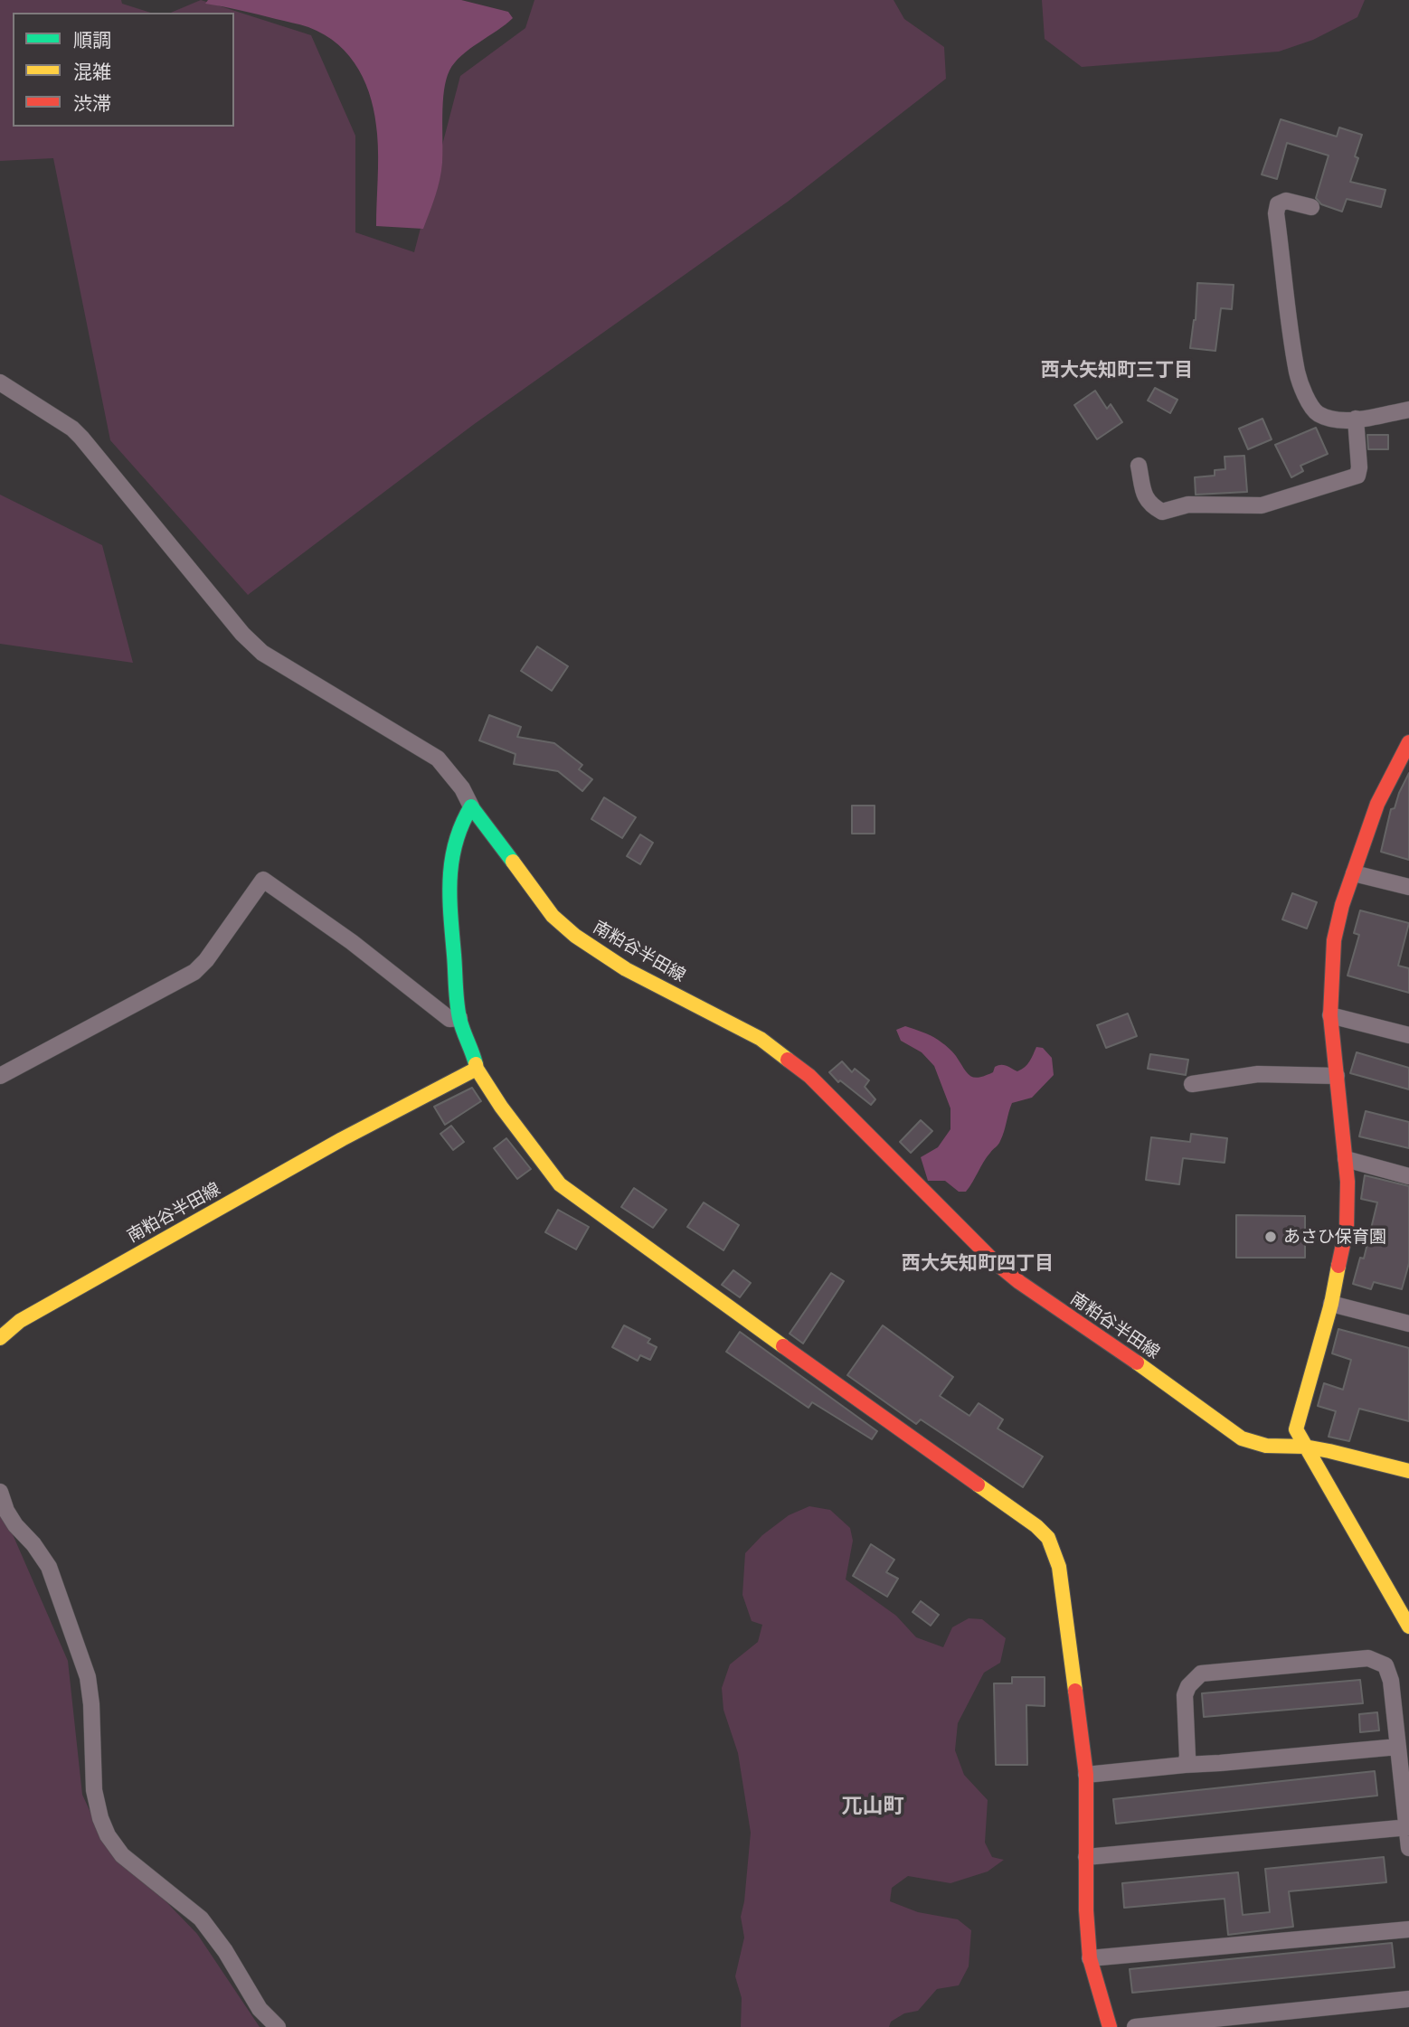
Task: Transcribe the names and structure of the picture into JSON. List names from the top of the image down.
{
  "streets": {
    "main road": ["南粕谷半田線"]
  },
  "districts": ["西大矢知町三丁目", "西大矢知町四丁目", "兀山町"],
  "places": ["あさひ保育園"],
  "legend": ["順調", "混雑", "渋滞"]
}
